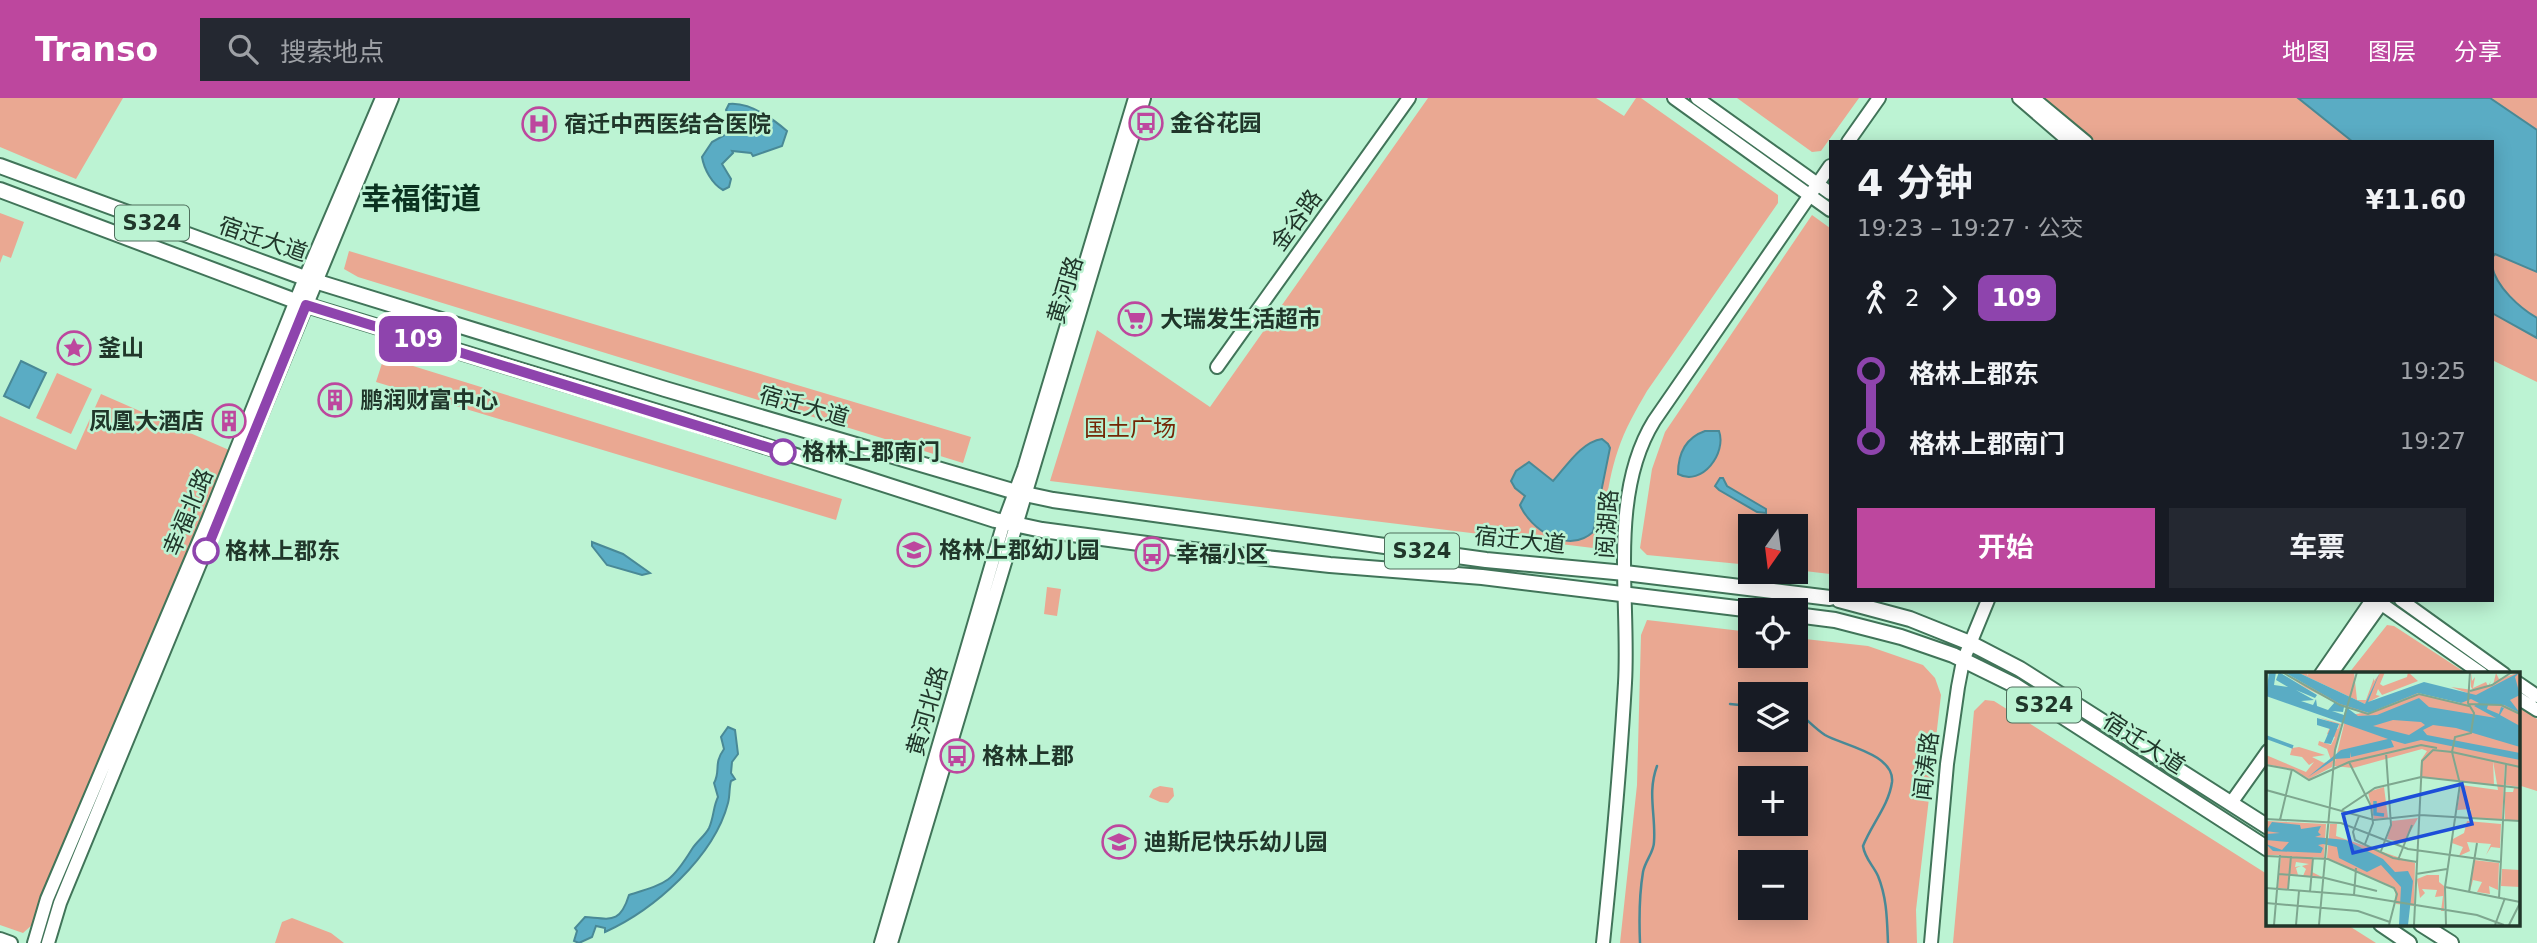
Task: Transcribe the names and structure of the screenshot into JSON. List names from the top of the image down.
{
  "streets": {
    "main road": [
      "金谷路",
      "S324",
      "宿迁大道",
      "黄河路",
      "幸福北路",
      "阅湖路",
      "黄河北路",
      "闻涛路"
    ]
  },
  "crossings": [
    ["宿迁大道", "黄河路"],
    ["宿迁大道", "幸福北路"],
    ["宿迁大道", "阅湖路"],
    ["宿迁大道", "黄河北路"],
    ["宿迁大道", "闻涛路"],
    ["黄河路", "黄河北路"]
  ],
  "districts": ["幸福街道"],
  "parks": ["国土广场"],
  "places": {
    "bus stop": ["金谷花园", "幸福小区", "格林上郡"],
    "hospital": ["宿迁中西医结合医院"],
    "supermarket": ["大瑞发生活超市"],
    "place": ["釜山"],
    "building": ["鹏润财富中心", "凤凰大酒店"],
    "other": ["格林上郡南门", "格林上郡东"],
    "school or university": ["格林上郡幼儿园", "迪斯尼快乐幼儿园"]
  },
  "lines": ["bus line 109"],
  "north": "bottom",
  "page": {
    "header": "Transo",
    "search": "搜索地点",
    "nav": ["地图", "图层", "分享"],
    "on_map": "109",
    "heading": ["4 分钟", "19:23 – 19:27 · 公交", "¥11.60"],
    "legs": ["2", "109"],
    "list": [
      {
        "name": "格林上郡东",
        "value": "19:25"
      },
      {
        "name": "格林上郡南门",
        "value": "19:27"
      }
    ],
    "buttons": ["开始", "车票"],
    "map_buttons": ["+", "−"]
  }
}
